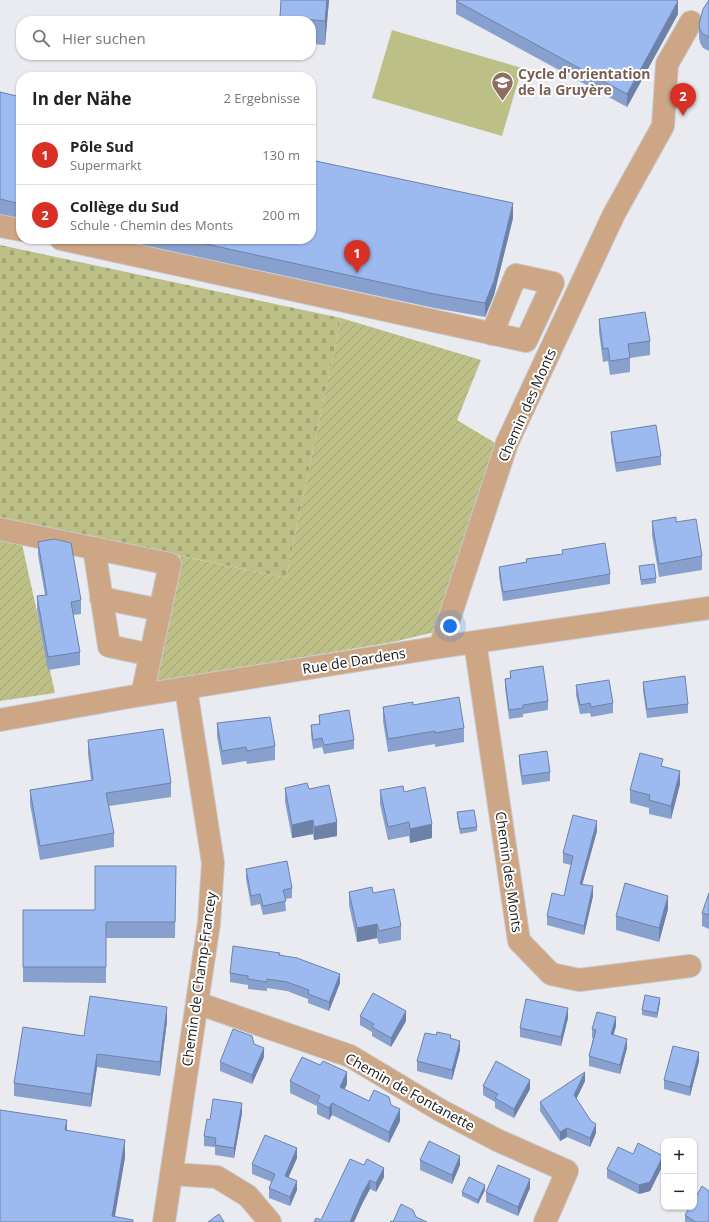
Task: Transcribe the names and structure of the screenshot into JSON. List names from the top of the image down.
{
  "streets": {
    "street": [
      "Chemin des Monts",
      "Rue de Dardens",
      "Chemin de Champ-Francey",
      "Chemin de Fontanette"
    ]
  },
  "crossings": [
    ["Chemin des Monts", "Rue de Dardens"],
    ["Rue de Dardens", "Chemin de Champ-Francey"],
    ["Chemin de Champ-Francey", "Chemin de Fontanette"]
  ],
  "places": {
    "school or university": ["Cycle d'orientation de la Gruyère"]
  },
  "page": {
    "search": "Hier suchen",
    "heading": ["In der Nähe", "2 Ergebnisse"],
    "pins": ["2", "1"],
    "list": [
      {
        "mark": "1",
        "name": "Pôle Sud",
        "note": "Supermarkt",
        "value": "130 m"
      },
      {
        "mark": "2",
        "name": "Collège du Sud",
        "note": "Schule · Chemin des Monts",
        "value": "200 m"
      }
    ],
    "map_buttons": ["+", "−"]
  }
}
